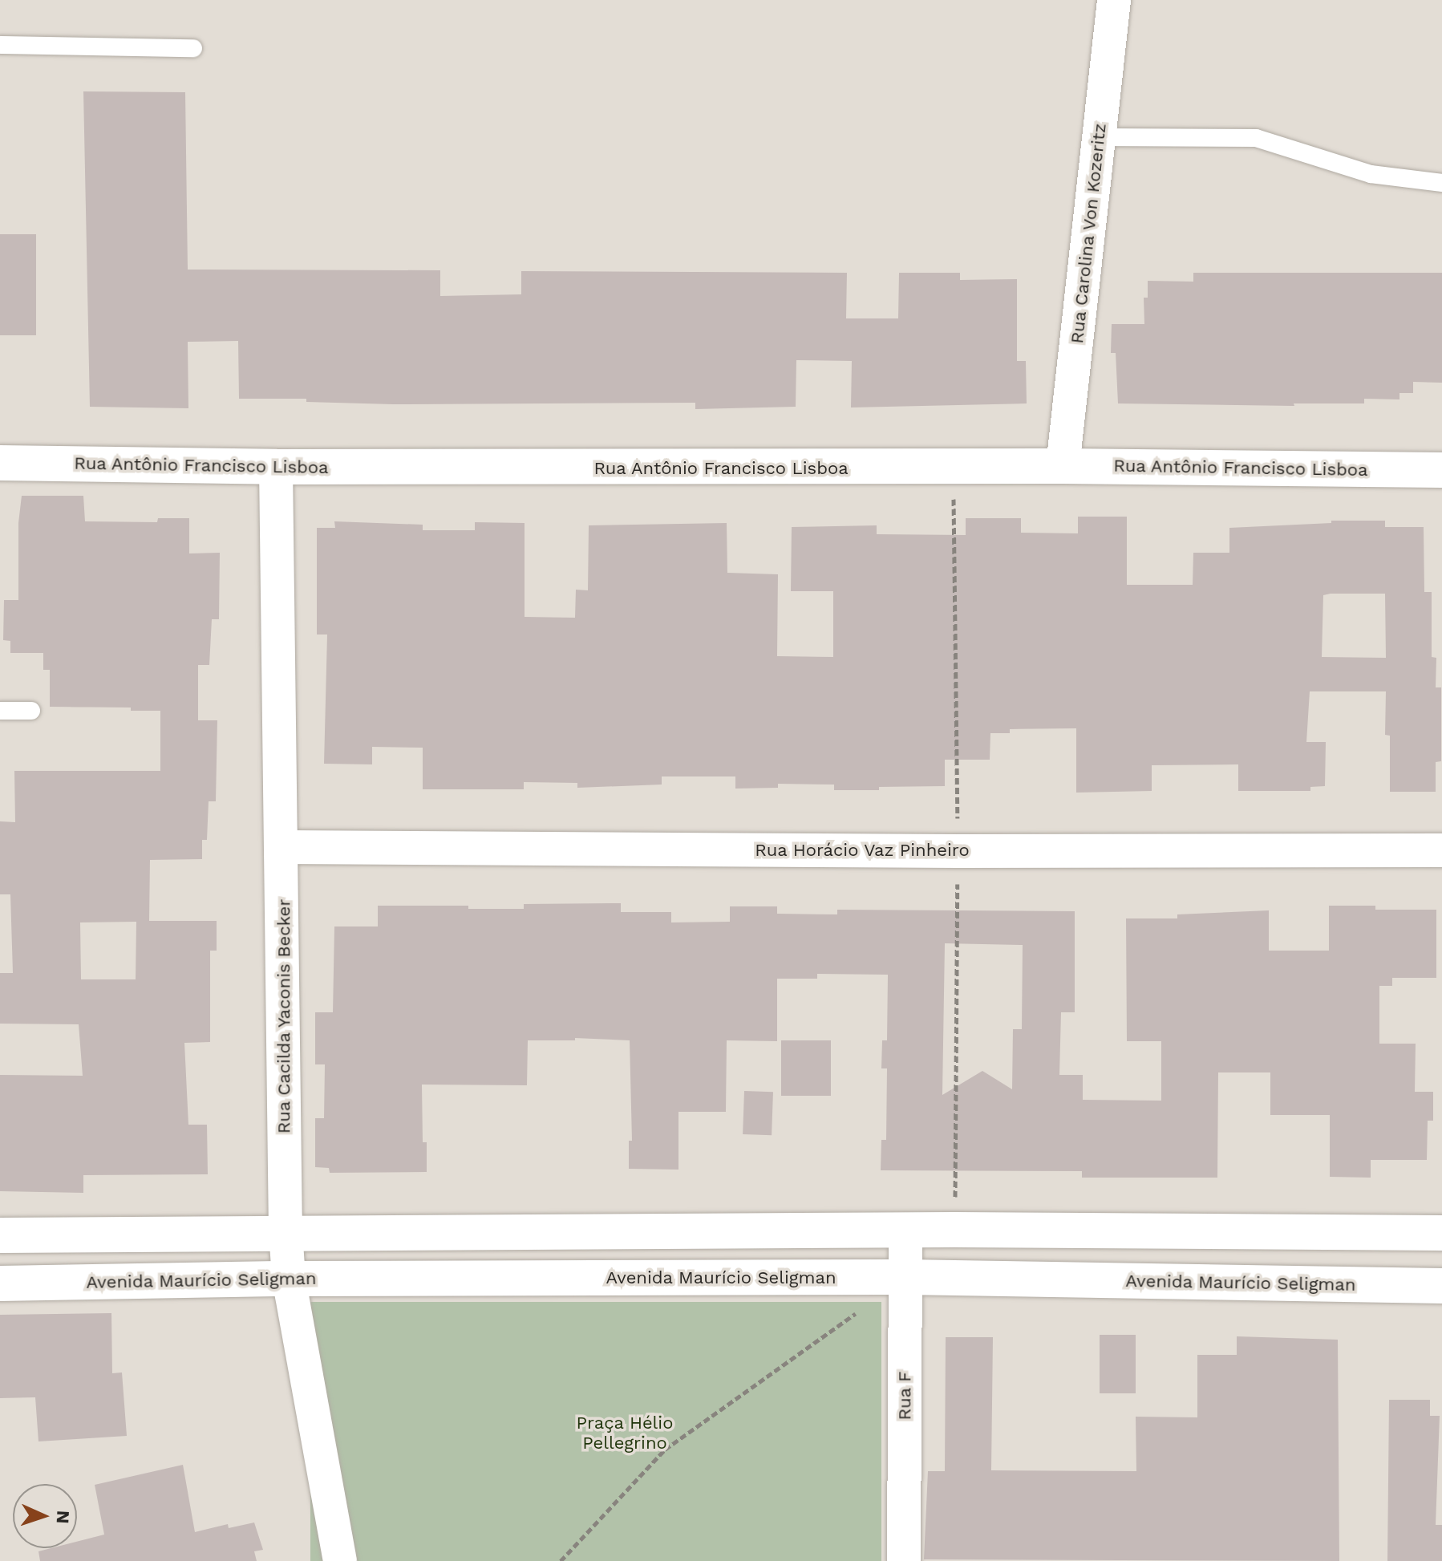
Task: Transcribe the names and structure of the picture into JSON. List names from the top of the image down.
{
  "streets": {
    "main road": ["Rua Antônio Francisco Lisboa", "Avenida Maurício Seligman"],
    "street": [
      "Rua Carolina Von Kozeritz",
      "Rua Horácio Vaz Pinheiro",
      "Rua Cacilda Yaconis Becker",
      "Rua F"
    ]
  },
  "crossings": [
    ["Rua Carolina Von Kozeritz", "Rua Antônio Francisco Lisboa"],
    ["Rua Antônio Francisco Lisboa", "Rua Cacilda Yaconis Becker"],
    ["Rua Horácio Vaz Pinheiro", "Rua Cacilda Yaconis Becker"],
    ["Rua Cacilda Yaconis Becker", "Avenida Maurício Seligman"],
    ["Avenida Maurício Seligman", "Rua F"]
  ],
  "parks": ["Praça Hélio Pellegrino"],
  "north": "right"
}
